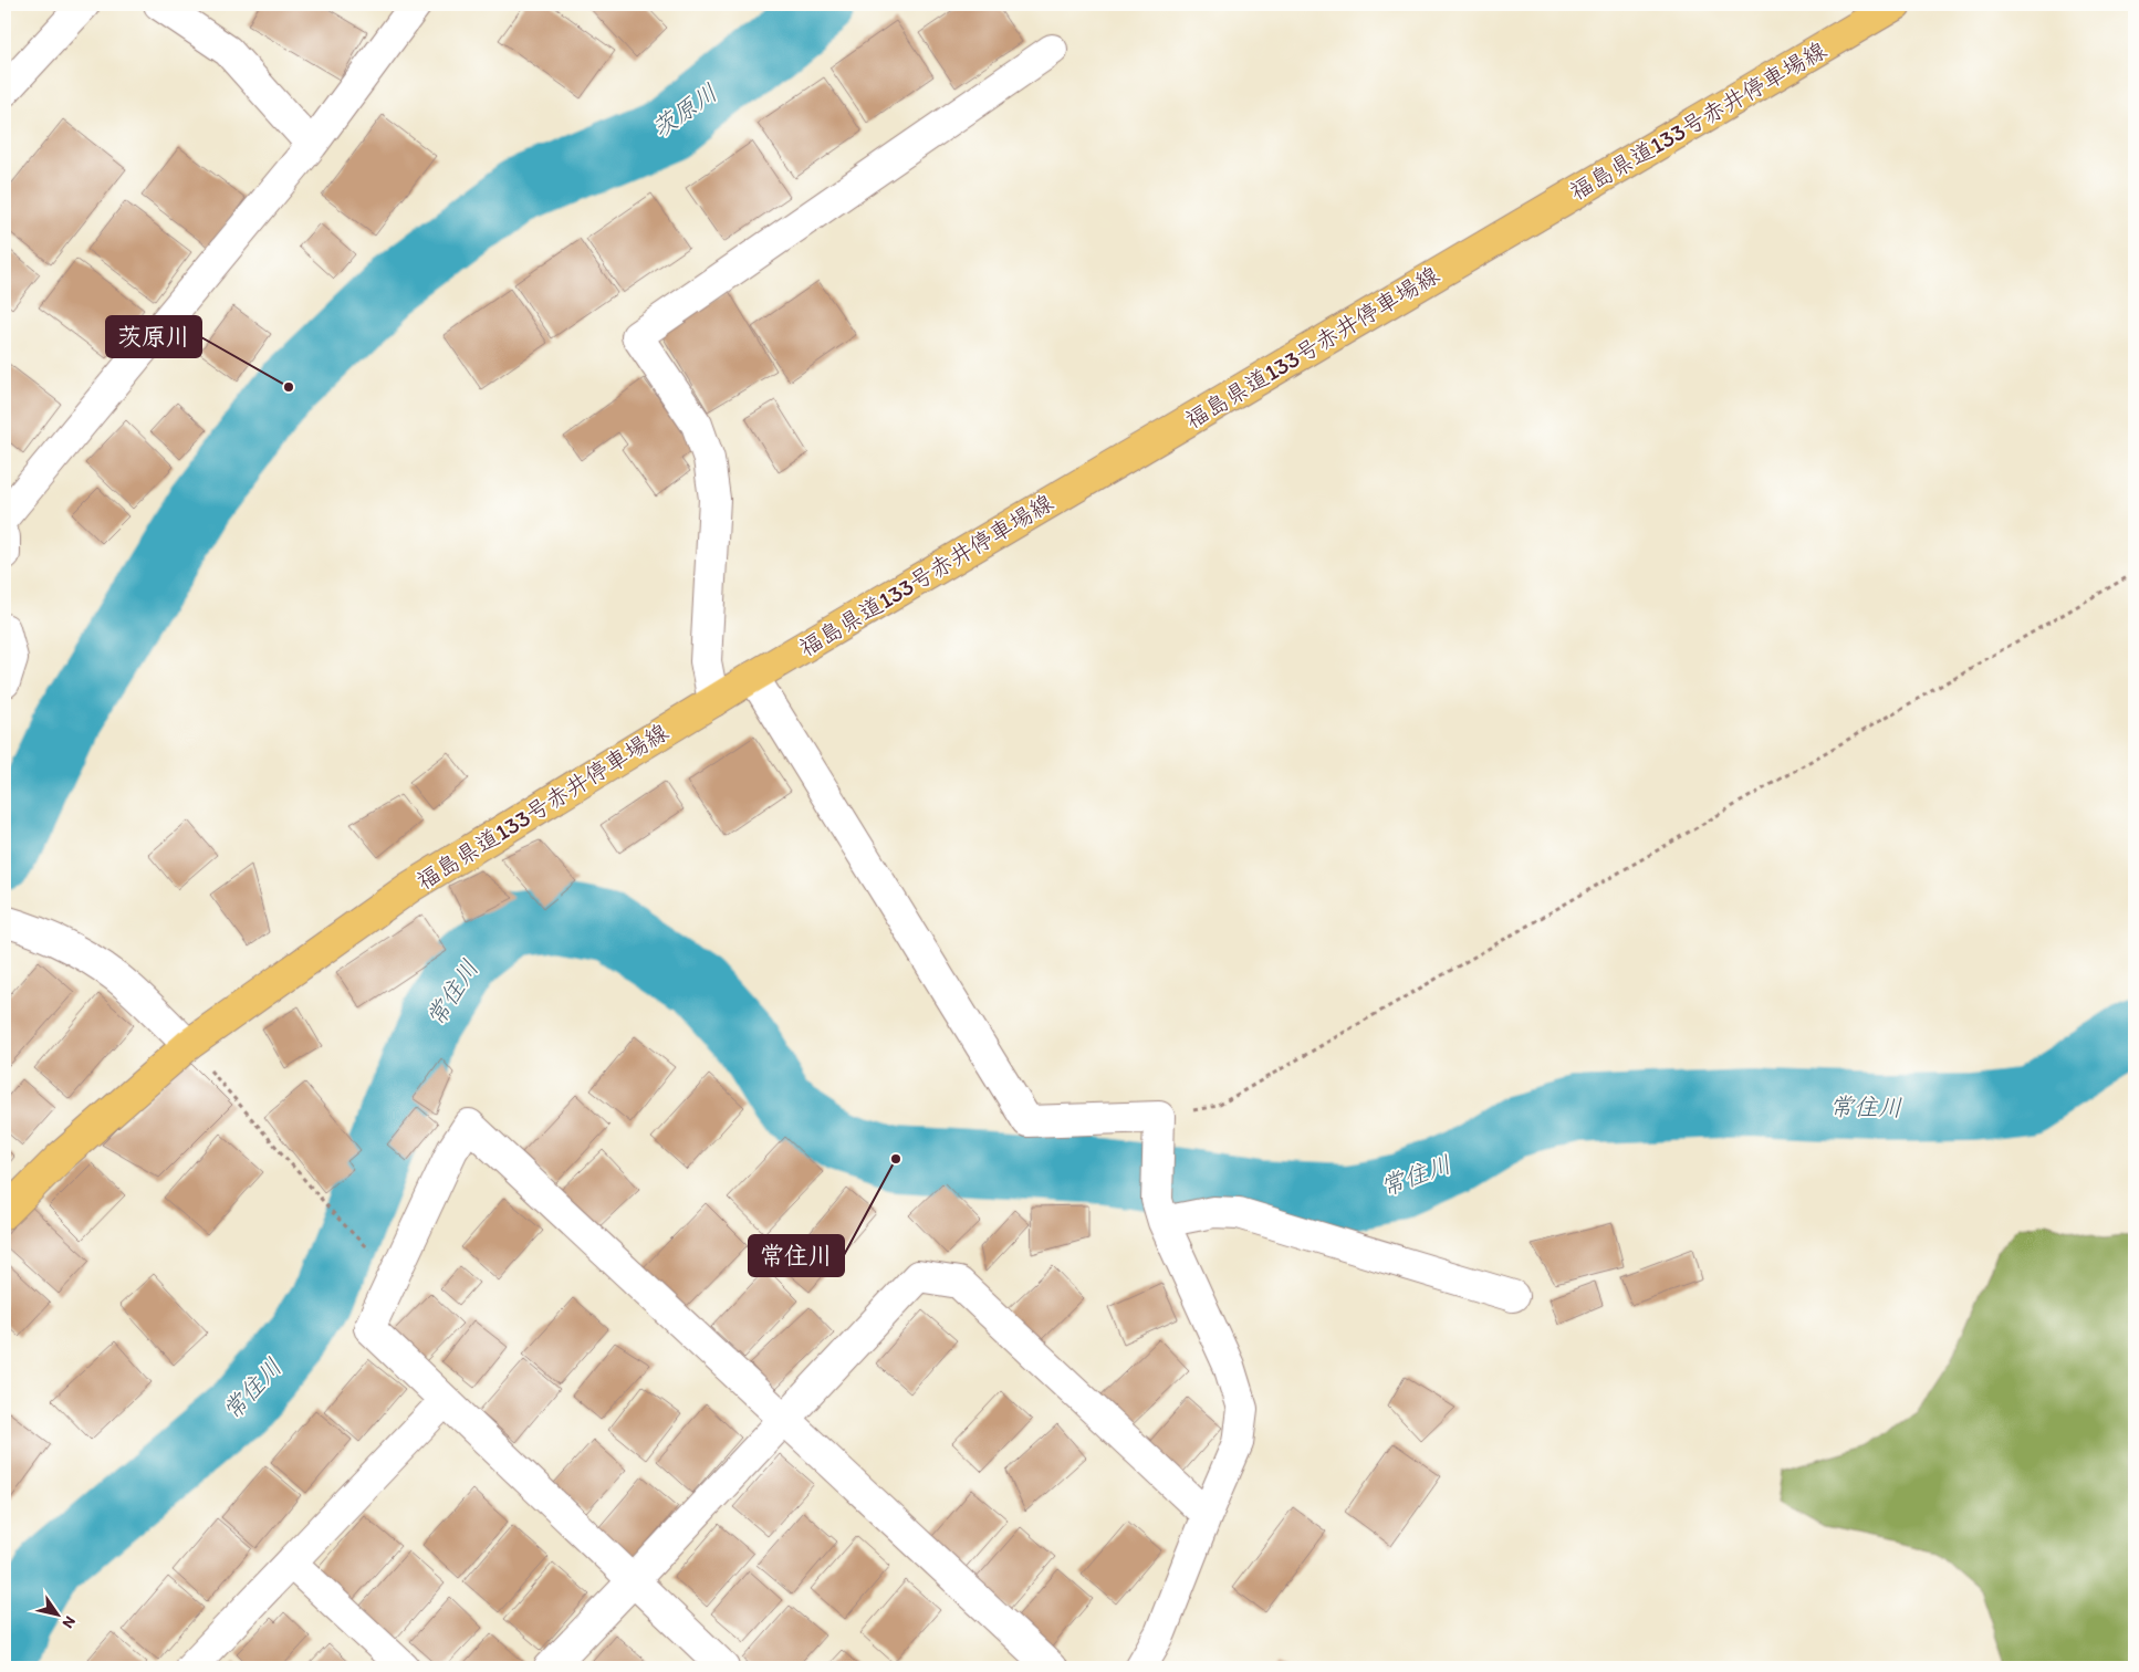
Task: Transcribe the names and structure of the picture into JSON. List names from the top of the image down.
{
  "streets": {
    "main road": ["福島県道133号赤井停車場線"]
  },
  "water": ["茨原川", "常住川"],
  "places": ["茨原川", "常住川"],
  "north": "bottom right"
}
